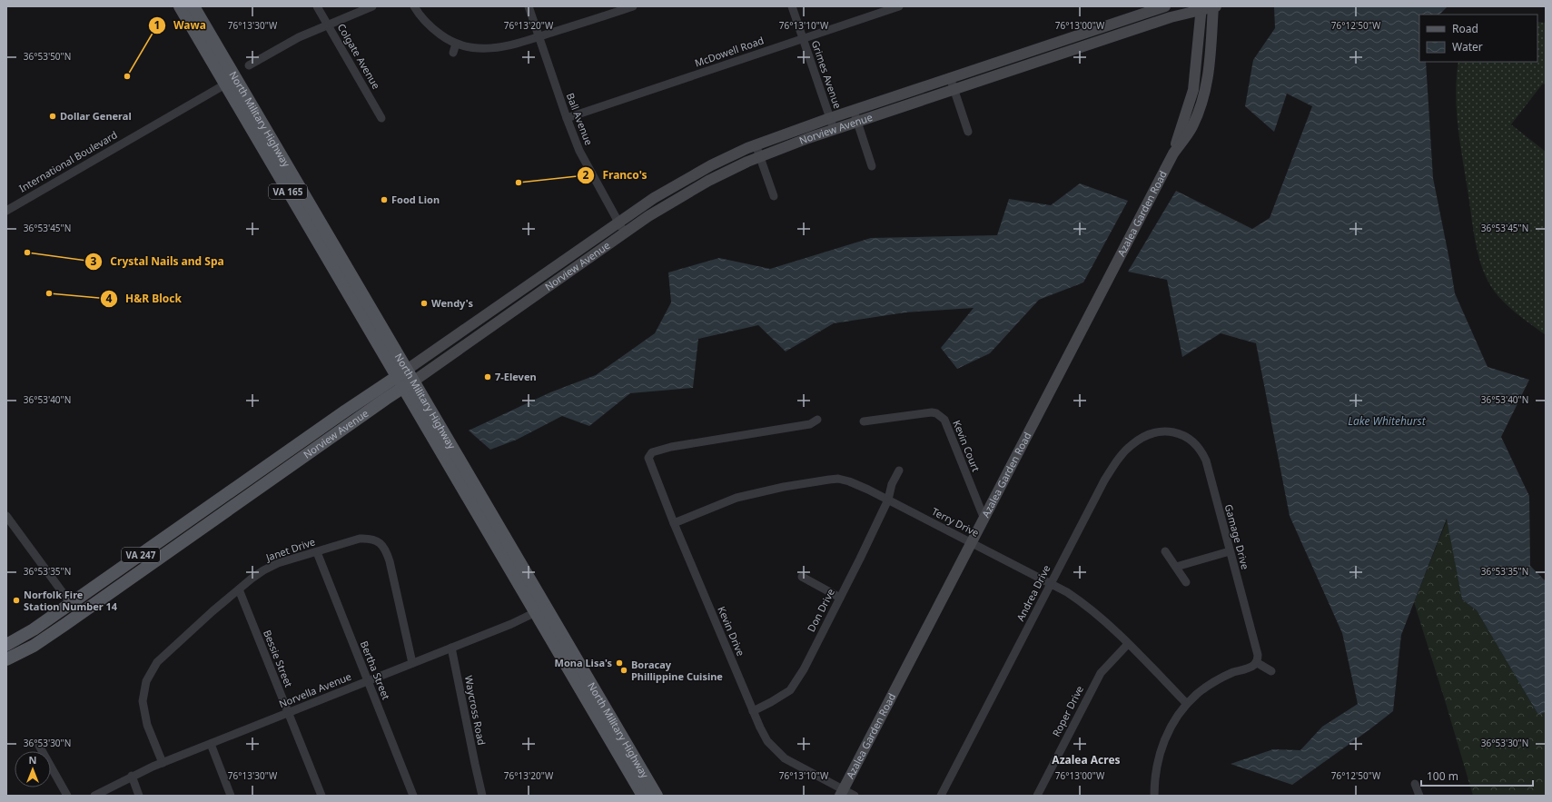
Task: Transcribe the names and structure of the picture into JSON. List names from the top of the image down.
{
  "streets": {
    "main road": [
      "North Military Highway",
      "Norview Avenue",
      "VA 165",
      "Azalea Garden Road",
      "VA 247"
    ],
    "street": [
      "McDowell Road",
      "Colgate Avenue",
      "Grimes Avenue",
      "Ball Avenue",
      "International Boulevard",
      "Kevin Court",
      "Terry Drive",
      "Gamage Drive",
      "Janet Drive",
      "Andrea Drive",
      "Don Drive",
      "Kevin Drive",
      "Bessie Street",
      "Bertha Street",
      "Norvella Avenue",
      "Waycross Road",
      "Roper Drive"
    ]
  },
  "crossings": [
    ["McDowell Road", "Grimes Avenue"],
    ["McDowell Road", "Ball Avenue"],
    ["Grimes Avenue", "Norview Avenue"],
    ["North Military Highway", "Norview Avenue"],
    ["North Military Highway", "International Boulevard"],
    ["North Military Highway", "Norvella Avenue"],
    ["Ball Avenue", "Norview Avenue"],
    ["Norview Avenue", "Azalea Garden Road"],
    ["Azalea Garden Road", "Kevin Court"],
    ["Azalea Garden Road", "Terry Drive"],
    ["Azalea Garden Road", "Kevin Drive"],
    ["Terry Drive", "Andrea Drive"],
    ["Terry Drive", "Don Drive"],
    ["Terry Drive", "Kevin Drive"],
    ["Terry Drive", "Roper Drive"],
    ["Gamage Drive", "Andrea Drive"],
    ["Janet Drive", "Bessie Street"],
    ["Janet Drive", "Bertha Street"],
    ["Janet Drive", "Norvella Avenue"],
    ["Don Drive", "Kevin Drive"],
    ["Bessie Street", "Norvella Avenue"],
    ["Bertha Street", "Norvella Avenue"],
    ["Norvella Avenue", "Waycross Road"]
  ],
  "districts": ["Azalea Acres"],
  "water": ["Lake Whitehurst"],
  "places": [
    "Wawa",
    "Dollar General",
    "Franco's",
    "Food Lion",
    "Crystal Nails and Spa",
    "H&R Block",
    "Wendy's",
    "7-Eleven",
    "Norfolk Fire Station Number 14",
    "Mona Lisa's",
    "Boracay Phillippine Cuisine"
  ],
  "legend": ["Road", "Water"],
  "scale_bar": "100 m",
  "north": "top",
  "coordinates": [
    "76°13'30\"W",
    "76°13'20\"W",
    "76°13'10\"W",
    "76°13'00\"W",
    "76°12'50\"W",
    "36°53'50\"N",
    "36°53'45\"N",
    "36°53'40\"N",
    "36°53'35\"N",
    "36°53'30\"N"
  ]
}
